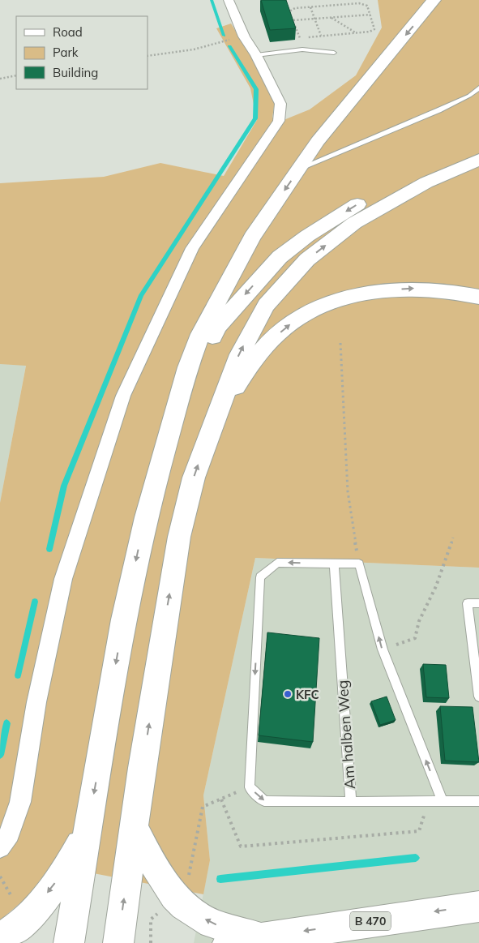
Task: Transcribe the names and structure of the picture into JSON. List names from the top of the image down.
{
  "streets": {
    "main road": ["B 470"],
    "lane": ["Am halben Weg"]
  },
  "places": ["KFC"],
  "legend": ["Road", "Park", "Building"]
}
